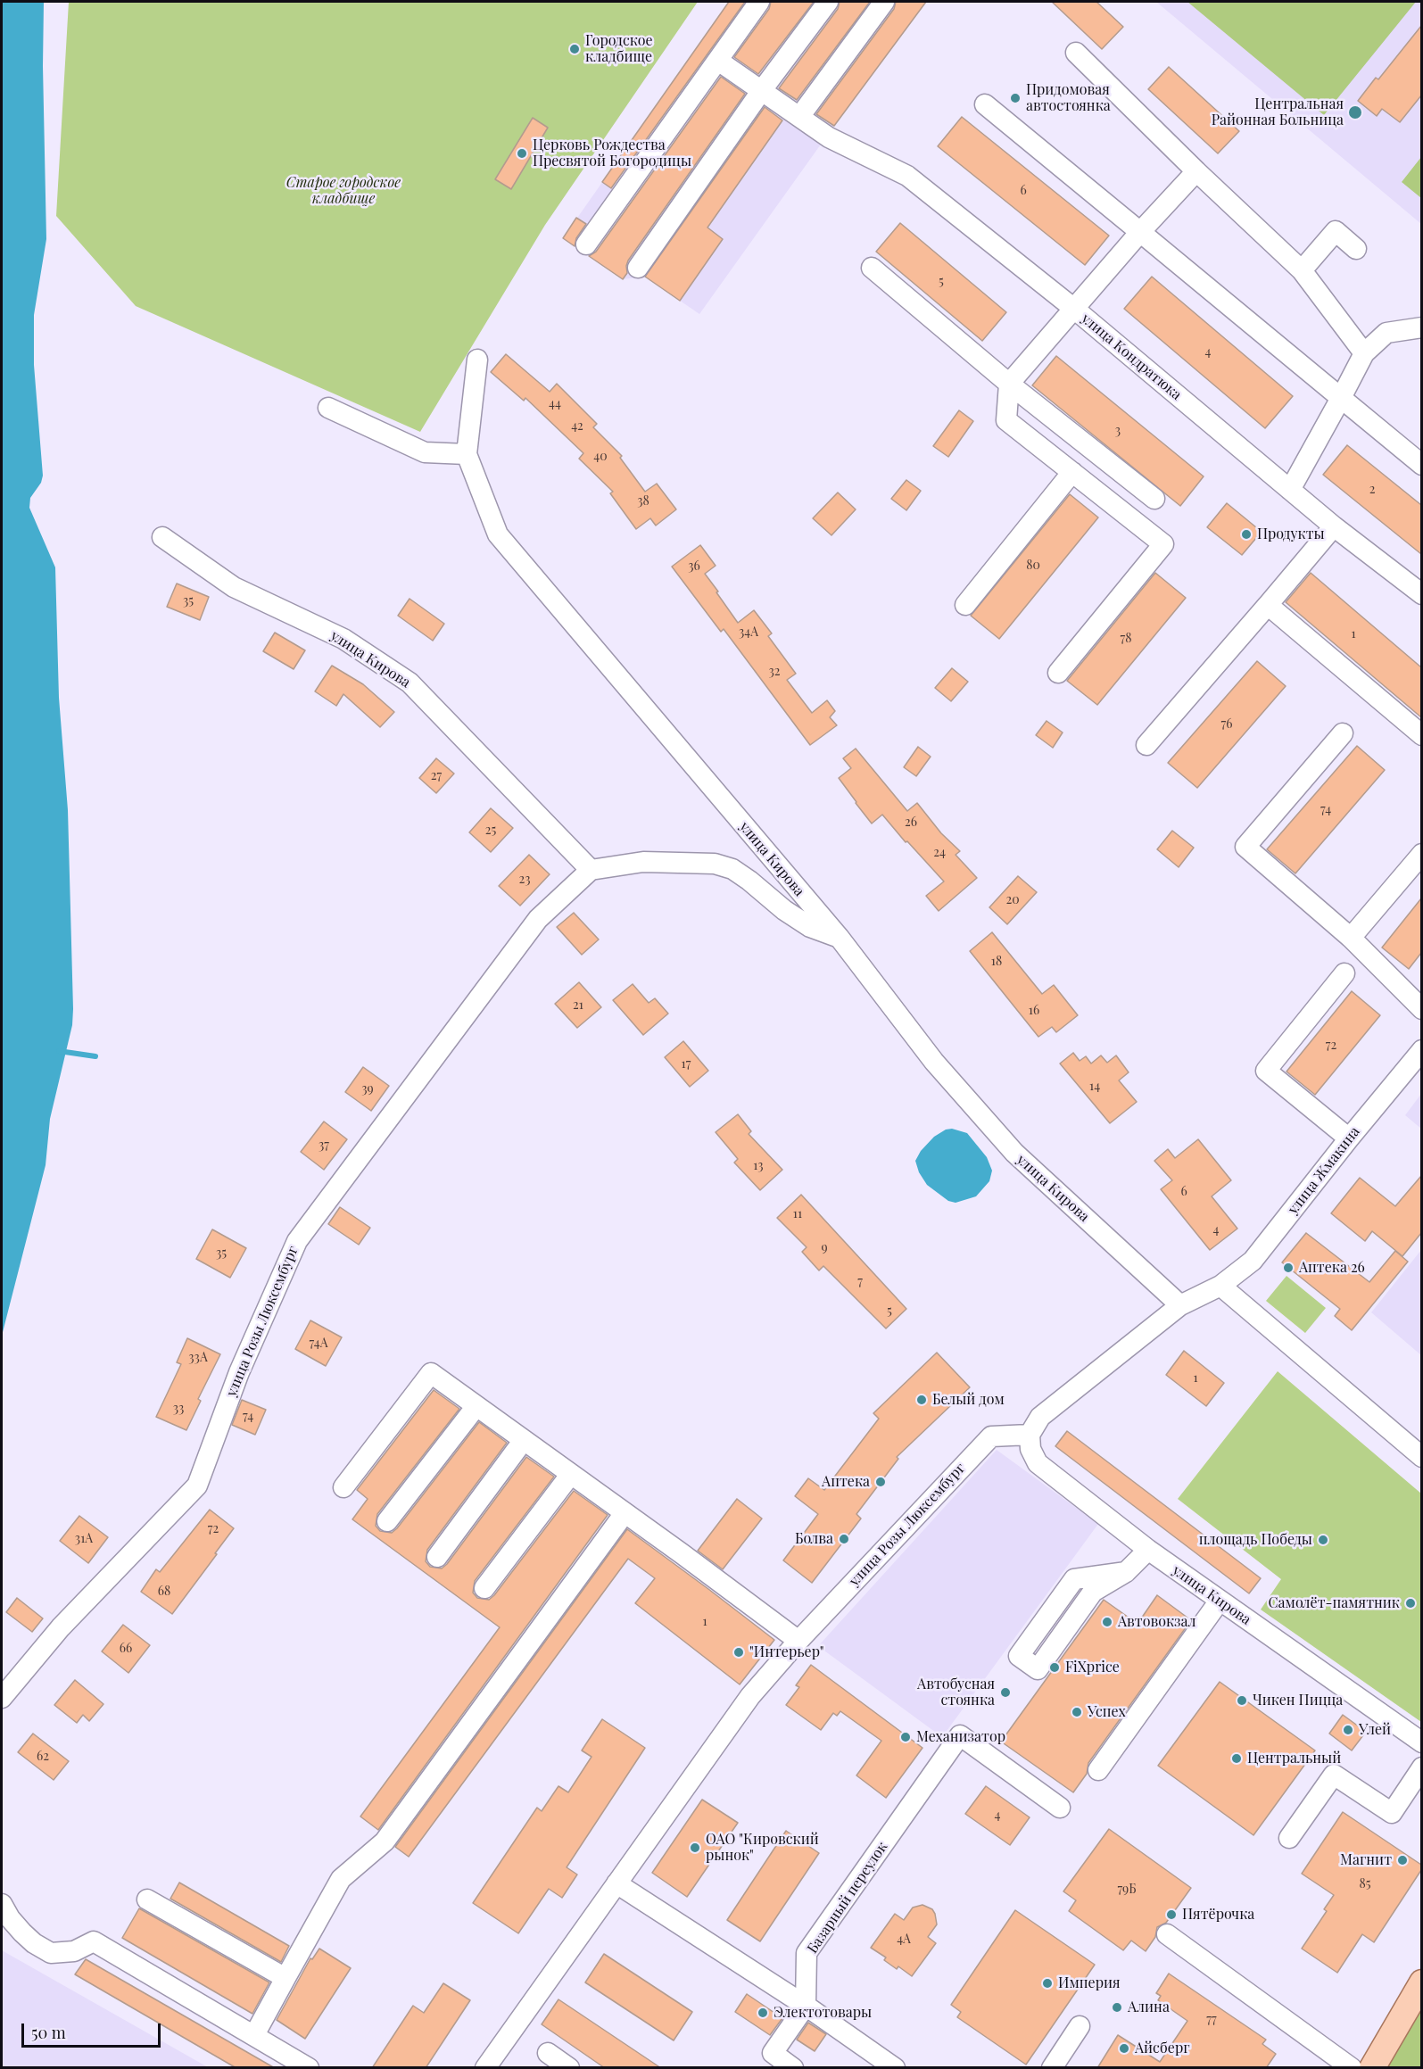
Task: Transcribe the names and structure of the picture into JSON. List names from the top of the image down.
{
  "streets": {
    "street": [
      "улица Кондратюка",
      "улица Кирова",
      "улица Жмакина",
      "улица Розы Люксембург",
      "Базарный переулок"
    ]
  },
  "crossings": [
    ["улица Кирова", "улица Розы Люксембург"]
  ],
  "parks": ["Старое городское кладбище"],
  "places": [
    "Городское кладбище",
    "Придомовая автостоянка",
    "Центральная Районная Больница",
    "Церковь Рождества Пресвятой Богородицы",
    "Продукты",
    "Аптека 26",
    "Белый дом",
    "Аптека",
    "Болва",
    "площадь Победы",
    "Самолёт-памятник",
    "Автовокзал",
    "\"Интерьер\"",
    "FiXprice",
    "Автобусная стоянка",
    "Чикен Пицца",
    "Успех",
    "Улей",
    "Механизатор",
    "Центральный",
    "ОАО \"Кировский рынок\"",
    "Магнит",
    "Пятёрочка",
    "Империя",
    "Алина",
    "Электотовары",
    "Айсберг"
  ],
  "house_numbers": [
    "6",
    "5",
    "4",
    "44",
    "42",
    "3",
    "40",
    "2",
    "38",
    "80",
    "36",
    "35",
    "34А",
    "1",
    "78",
    "32",
    "76",
    "27",
    "74",
    "26",
    "25",
    "24",
    "23",
    "20",
    "18",
    "21",
    "16",
    "72",
    "17",
    "14",
    "39",
    "37",
    "13",
    "6",
    "11",
    "4",
    "9",
    "35",
    "7",
    "5",
    "74А",
    "33А",
    "1",
    "33",
    "74",
    "72",
    "31А",
    "68",
    "1",
    "66",
    "62",
    "4",
    "85",
    "79Б",
    "4А",
    "77"
  ],
  "scale_bar": "50 m"
}
